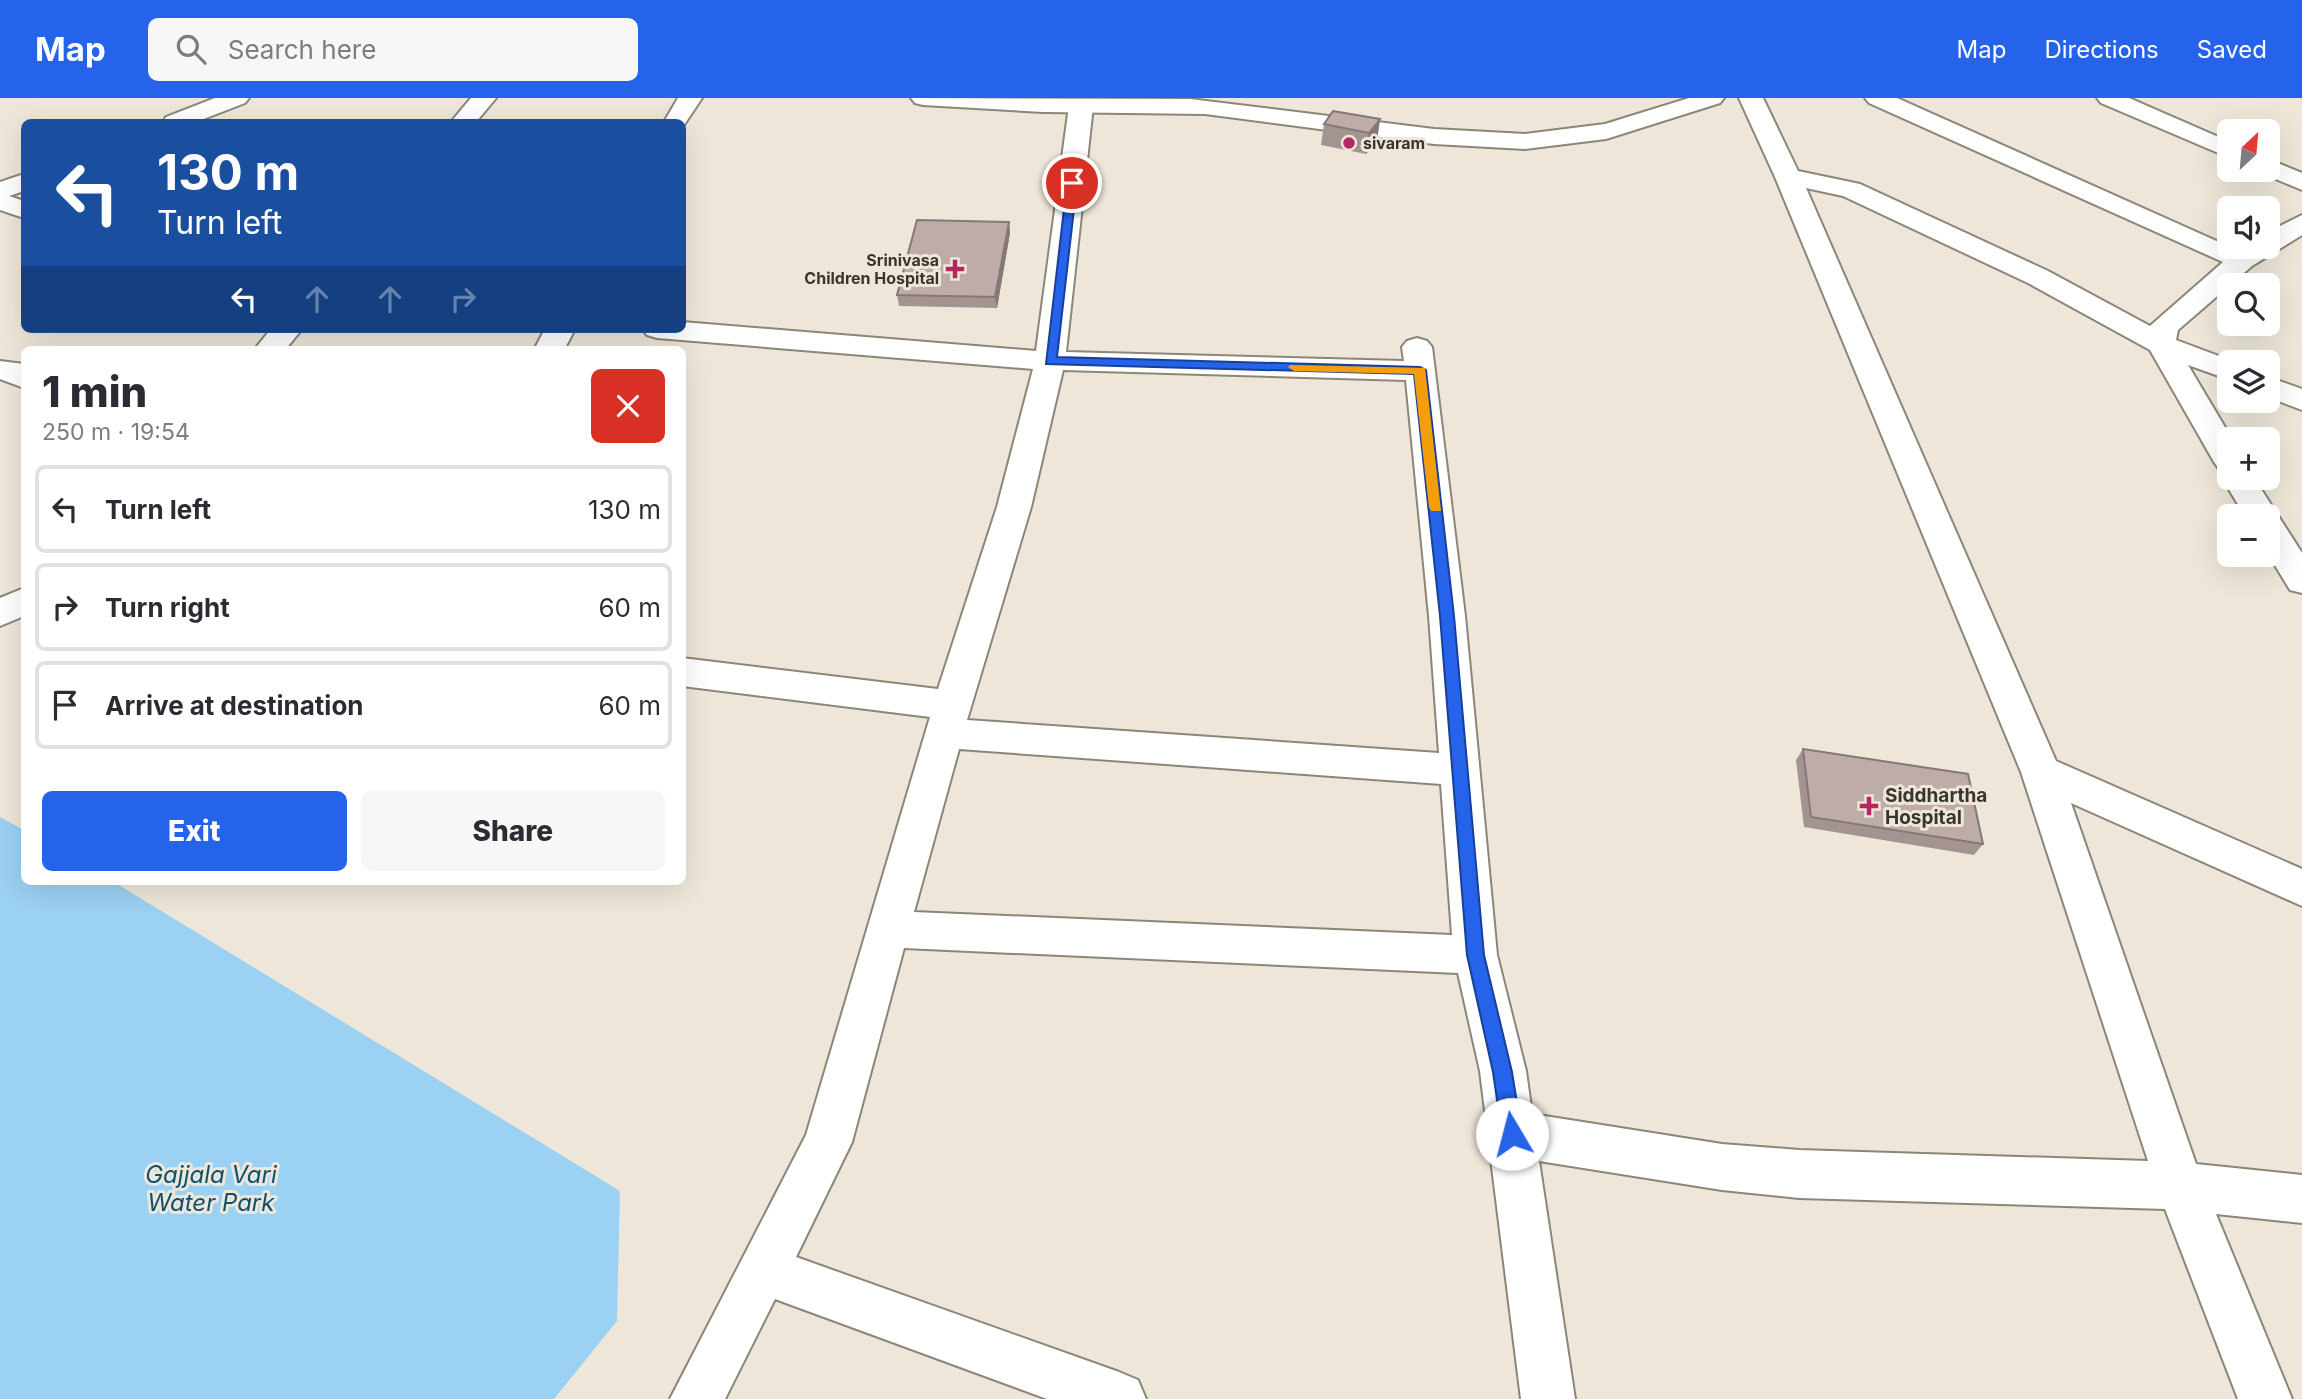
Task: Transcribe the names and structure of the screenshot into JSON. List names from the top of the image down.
{
  "water": ["Gajjala Vari Water Park"],
  "places": {
    "other": ["sivaram"],
    "health": ["Srinivasa Children Hospital", "Siddhartha Hospital"]
  },
  "north": "top right",
  "page": {
    "header": "Map",
    "search": "Search here",
    "nav": ["Map", "Directions", "Saved"],
    "map_buttons": ["+", "−"],
    "turn": ["130 m", "Turn left"],
    "heading": ["1 min", "250 m · 19:54"],
    "list": [
      {
        "name": "Turn left",
        "value": "130 m"
      },
      {
        "name": "Turn right",
        "value": "60 m"
      },
      {
        "name": "Arrive at destination",
        "value": "60 m"
      }
    ],
    "buttons": ["Exit", "Share"]
  }
}
